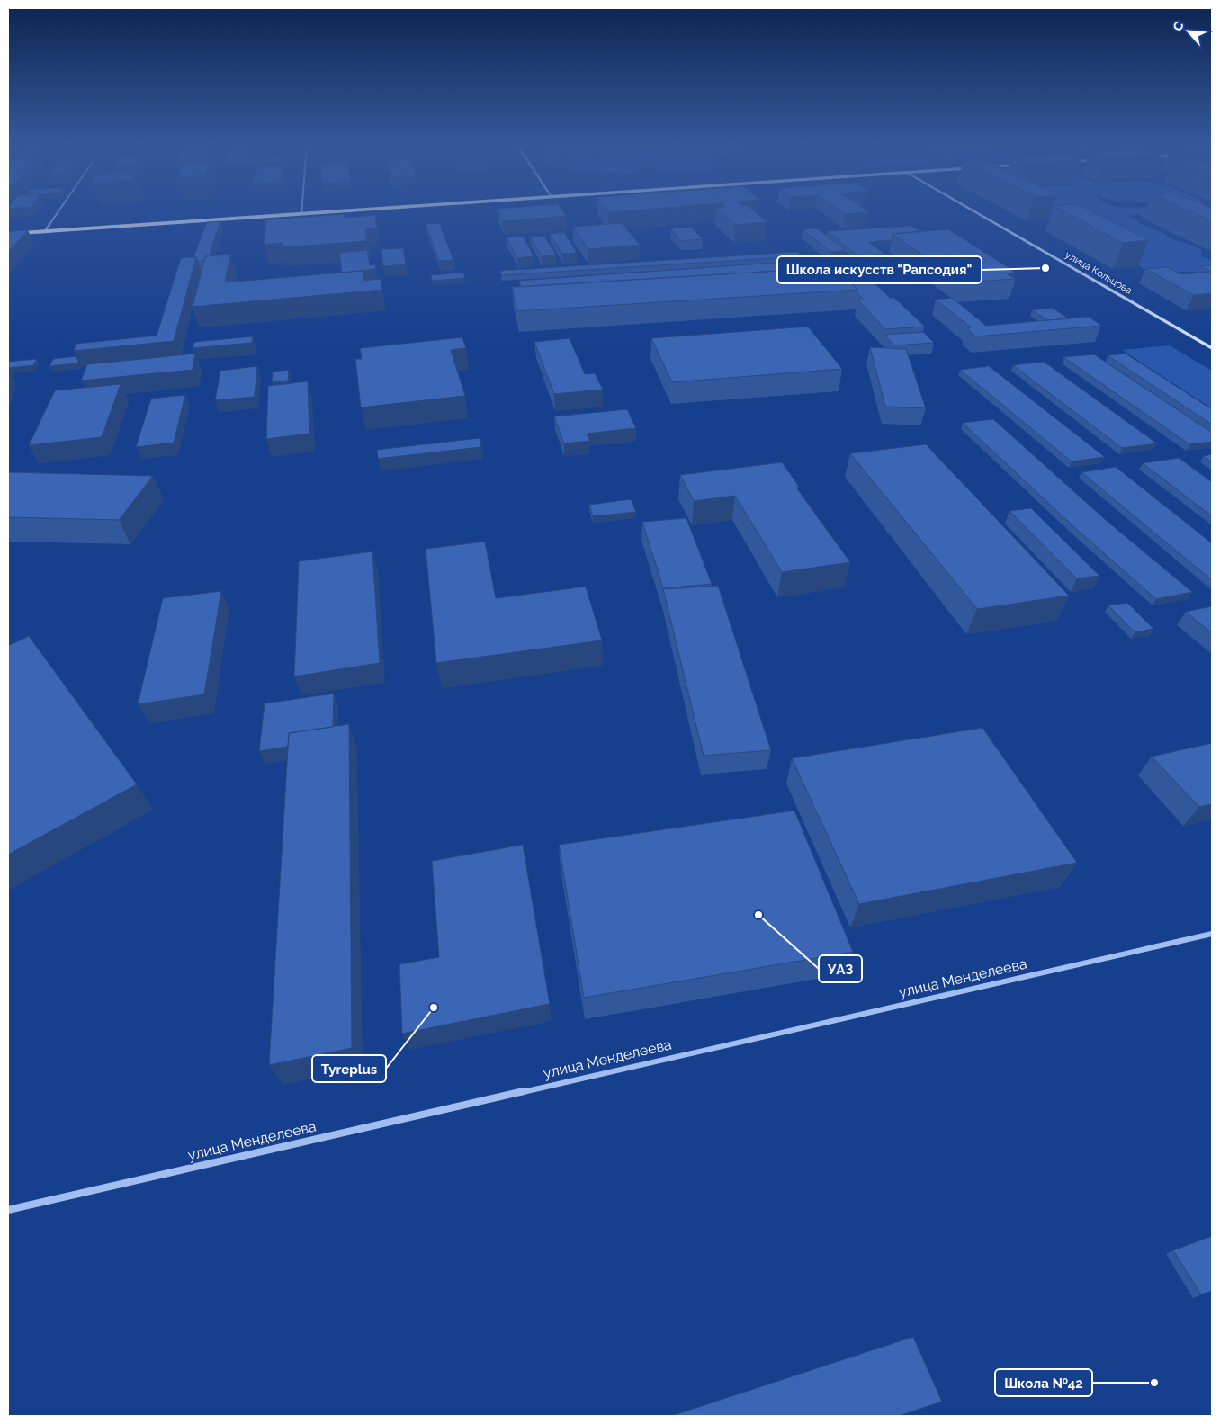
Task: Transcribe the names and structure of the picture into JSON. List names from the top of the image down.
{
  "streets": {
    "main road": ["улица Кольцова"],
    "street": ["улица Менделеева"]
  },
  "places": [
    "Школа искусств \"Рапсодия\"",
    "УАЗ",
    "Tyreplus",
    "Школа №42"
  ],
  "north": "top left"
}
